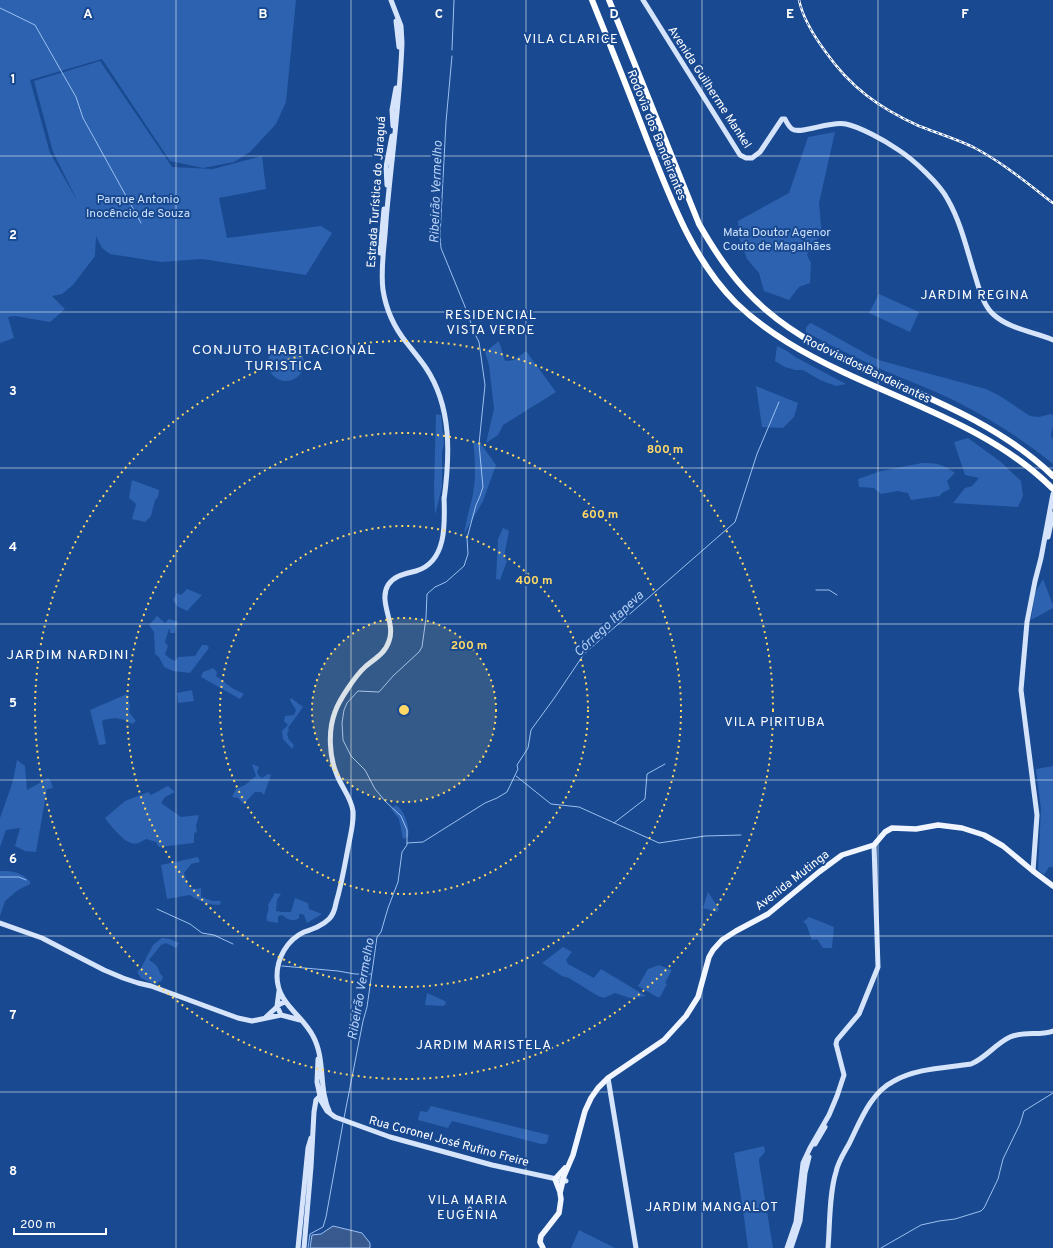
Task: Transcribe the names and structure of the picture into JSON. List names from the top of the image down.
{
  "streets": {
    "highway": ["Rodovia dos Bandeirantes"],
    "main road": [
      "Avenida Guilherme Mankel",
      "Estrada Turística do Jaraguá",
      "Avenida Mutinga",
      "Rua Coronel José Rufino Freire"
    ]
  },
  "crossings": [
    ["Estrada Turística do Jaraguá", "Rua Coronel José Rufino Freire"],
    ["Avenida Mutinga", "Rua Coronel José Rufino Freire"]
  ],
  "districts": [
    "VILA CLARICE",
    "JARDIM REGINA",
    "RESIDENCIAL VISTA VERDE",
    "CONJUTO HABITACIONAL TURISTICA",
    "JARDIM NARDINI",
    "VILA PIRITUBA",
    "JARDIM MARISTELA",
    "VILA MARIA EUGÊNIA",
    "JARDIM MANGALOT"
  ],
  "water": ["Ribeirão Vermelho", "Córrego Itapeva"],
  "parks": ["Parque Antonio Inocêncio de Souza", "Mata Doutor Agenor Couto de Magalhães"],
  "scale_bar": "200 m",
  "grid": {
    "columns": [
      "A",
      "B",
      "C",
      "D",
      "E",
      "F"
    ],
    "rows": [
      "1",
      "2",
      "3",
      "4",
      "5",
      "6",
      "7",
      "8"
    ]
  },
  "rings": [
    "800 m",
    "600 m",
    "400 m",
    "200 m"
  ]
}
